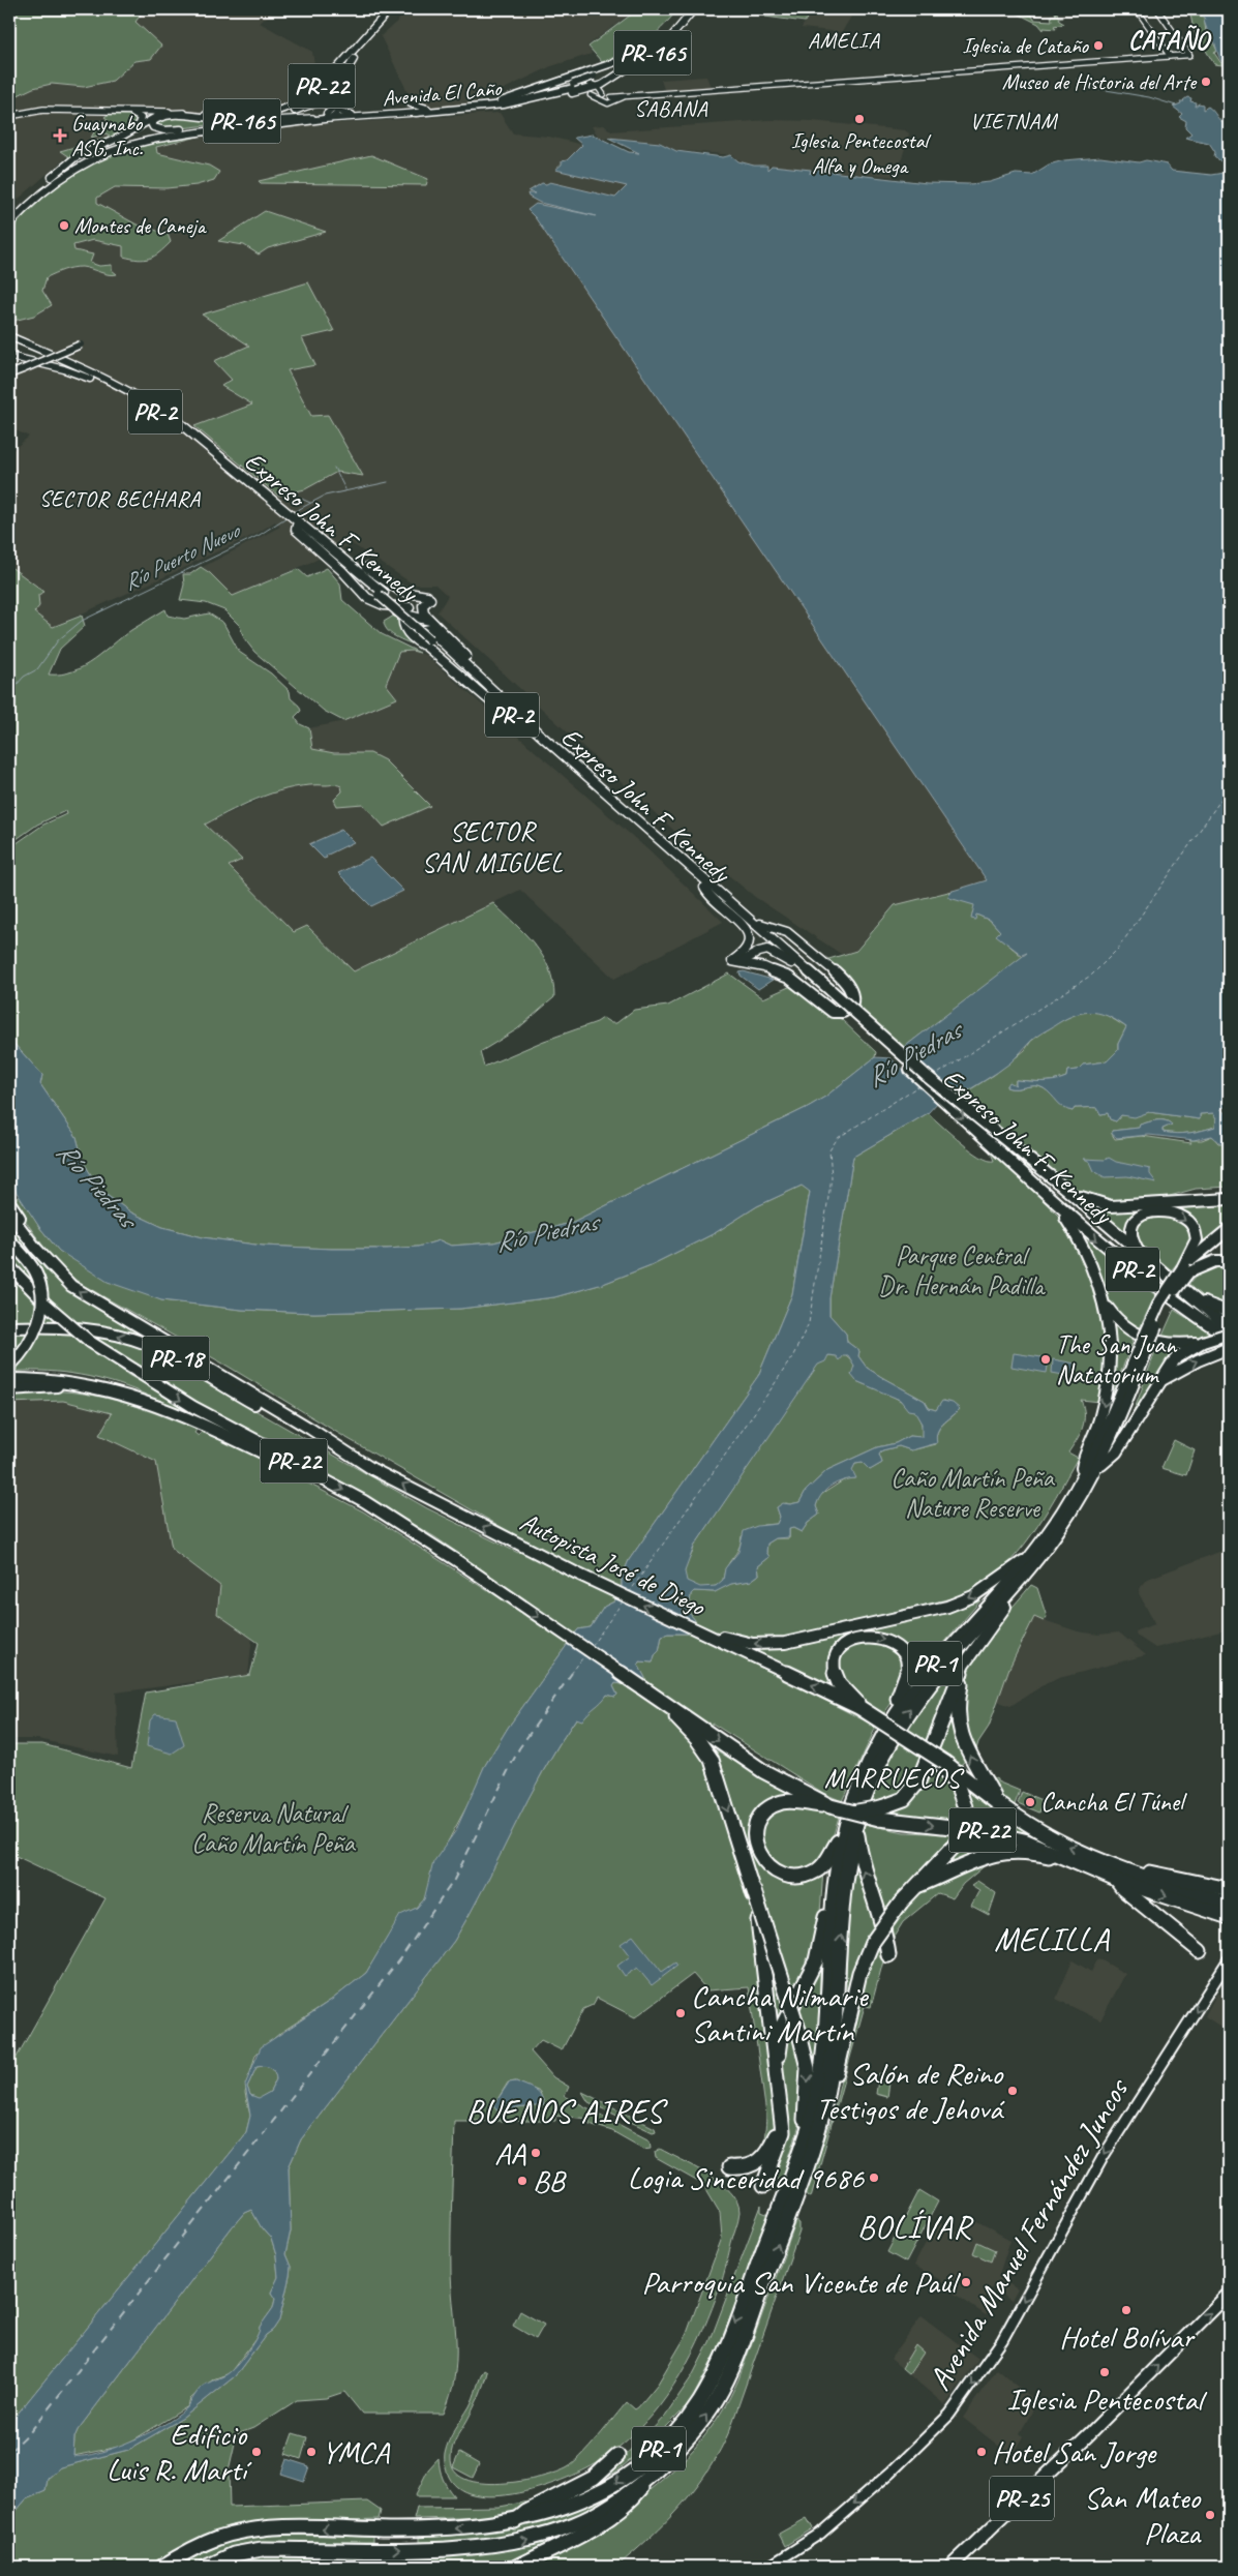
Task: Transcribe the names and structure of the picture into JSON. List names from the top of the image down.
{
  "streets": {
    "highway": [
      "PR-165",
      "PR-22",
      "Avenida El Caño",
      "PR-2",
      "Expreso John F. Kennedy",
      "PR-18",
      "Autopista José de Diego",
      "PR-1"
    ],
    "main road": ["Avenida Manuel Fernández Juncos", "PR-25"]
  },
  "crossings": [
    ["PR-165", "Avenida El Caño"],
    ["PR-22", "PR-18"],
    ["PR-22", "Autopista José de Diego"],
    ["PR-22", "PR-1"],
    ["PR-18", "Autopista José de Diego"]
  ],
  "one_way": ["Avenida Manuel Fernández Juncos"],
  "districts": [
    "AMELIA",
    "CATAÑO",
    "SABANA",
    "VIETNAM",
    "SECTOR BECHARA",
    "SECTOR SAN MIGUEL",
    "MARRUECOS",
    "MELILLA",
    "BUENOS AIRES",
    "BOLÍVAR"
  ],
  "water": ["Río Puerto Nuevo", "Río Piedras"],
  "parks": ["Parque Central Dr. Hernán Padilla", "Caño Martín Peña Nature Reserve", "Reserva Natural Caño Martín Peña"],
  "places": {
    "other": [
      "Iglesia de Cataño",
      "Museo de Historia del Arte",
      "Iglesia Pentecostal Alfa y Omega",
      "Montes de Caneja",
      "The San Juan Natatorium",
      "Cancha El Túnel",
      "Cancha Nilmarie Santini Martín",
      "Salón de Reino Testigos de Jehová",
      "AA",
      "Logia Sinceridad 9686",
      "BB",
      "Parroquia San Vicente de Paúl",
      "Hotel Bolívar",
      "Iglesia Pentecostal",
      "Edificio Luis R. Martí",
      "YMCA",
      "Hotel San Jorge",
      "San Mateo Plaza"
    ],
    "health": ["Guaynabo ASG, Inc."]
  }
}
